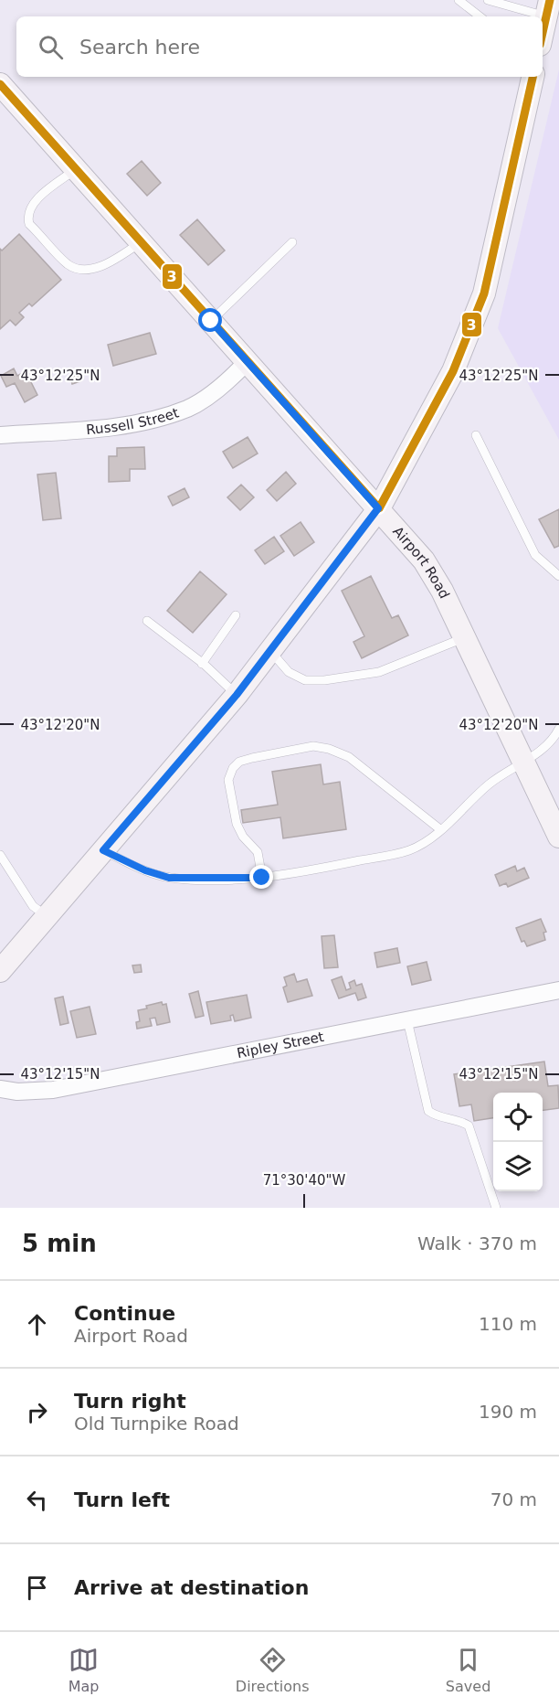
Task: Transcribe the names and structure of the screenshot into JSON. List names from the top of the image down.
{
  "streets": {
    "street": ["Russell Street", "Airport Road", "Ripley Street"]
  },
  "crossings": [
    ["Russell Street", "Airport Road"]
  ],
  "lines": ["transit line 3"],
  "page": {
    "search": "Search here",
    "heading": ["5 min", "Walk · 370 m"],
    "list": [
      ["Continue", "Airport Road", "110 m"],
      ["Turn right", "Old Turnpike Road", "190 m"],
      ["Turn left", "70 m"],
      "Arrive at destination"
    ],
    "nav": ["Map", "Directions", "Saved"]
  },
  "coordinates": [
    "43°12'25\"N",
    "43°12'20\"N",
    "43°12'15\"N",
    "71°30'40\"W"
  ]
}
